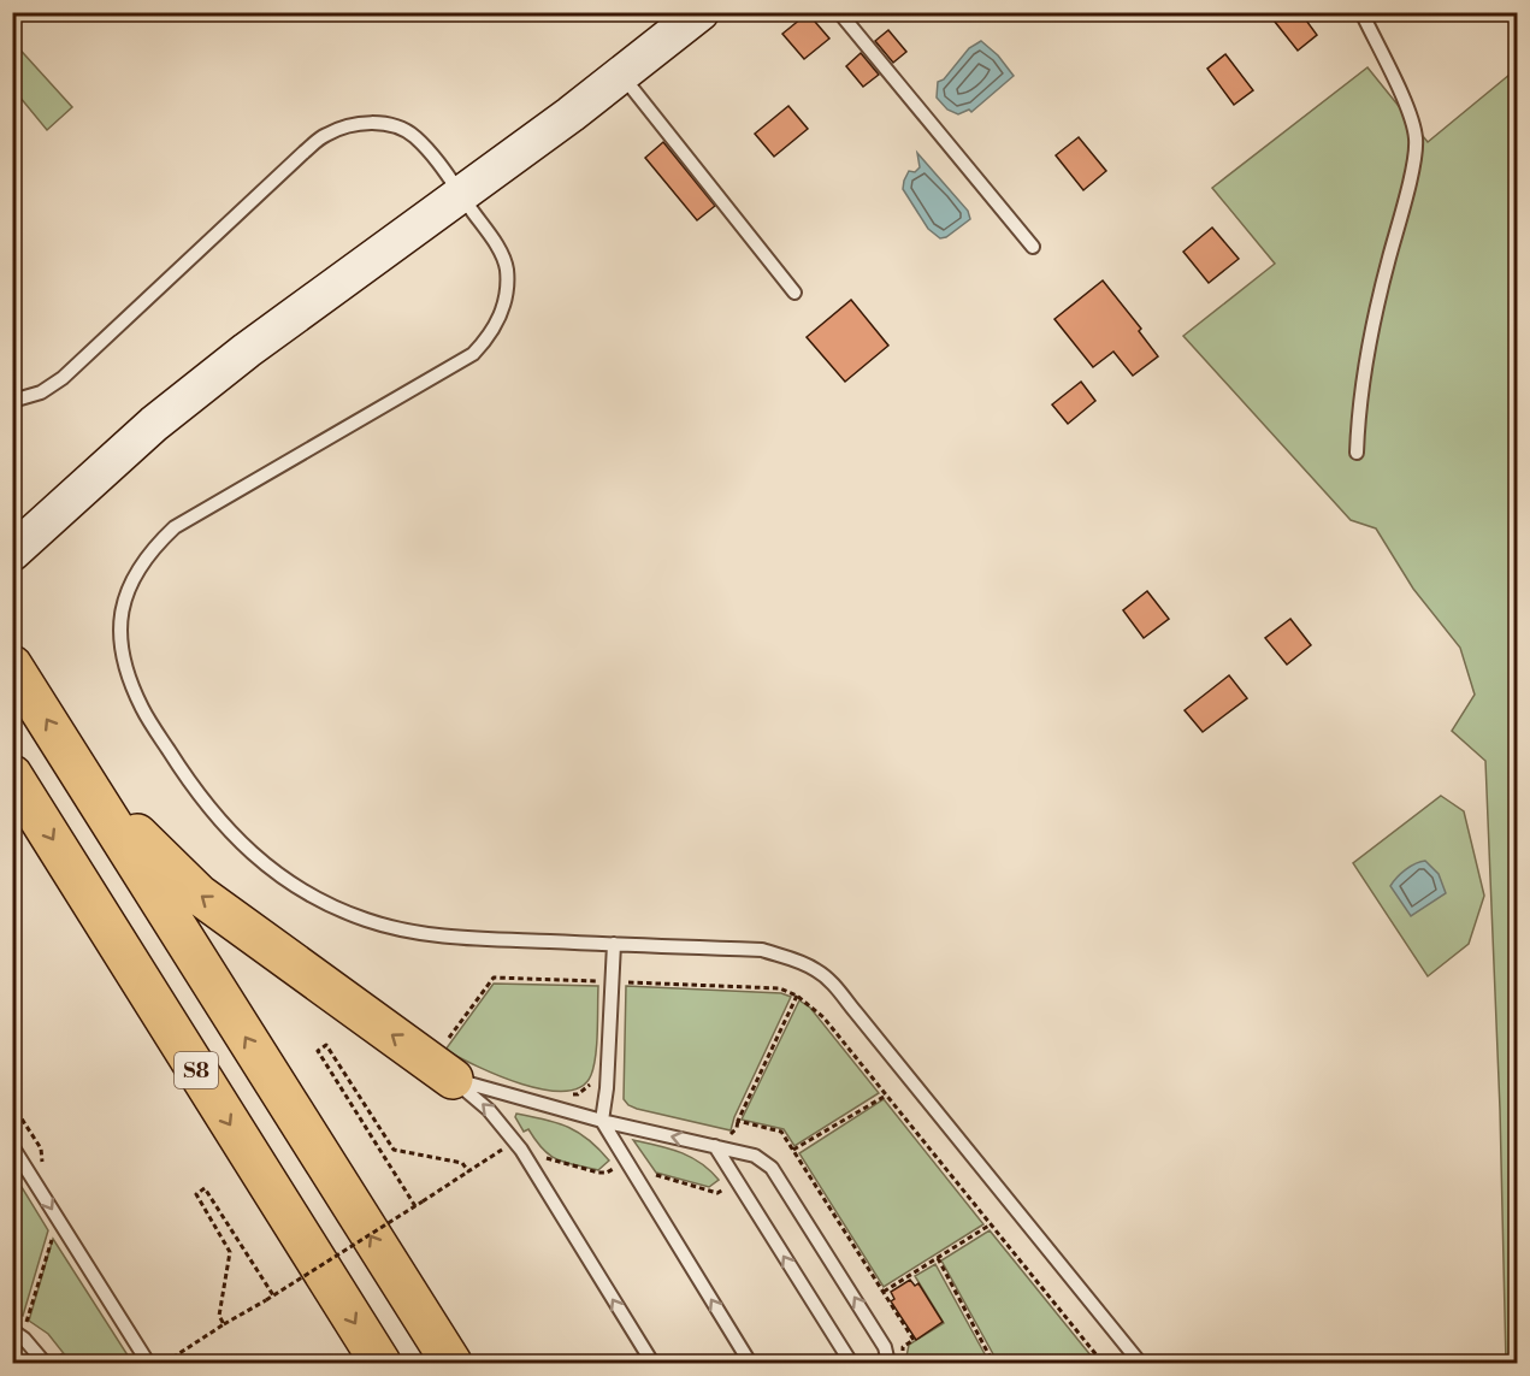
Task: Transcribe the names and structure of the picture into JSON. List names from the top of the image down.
{
  "streets": {
    "highway": ["S8"]
  }
}
